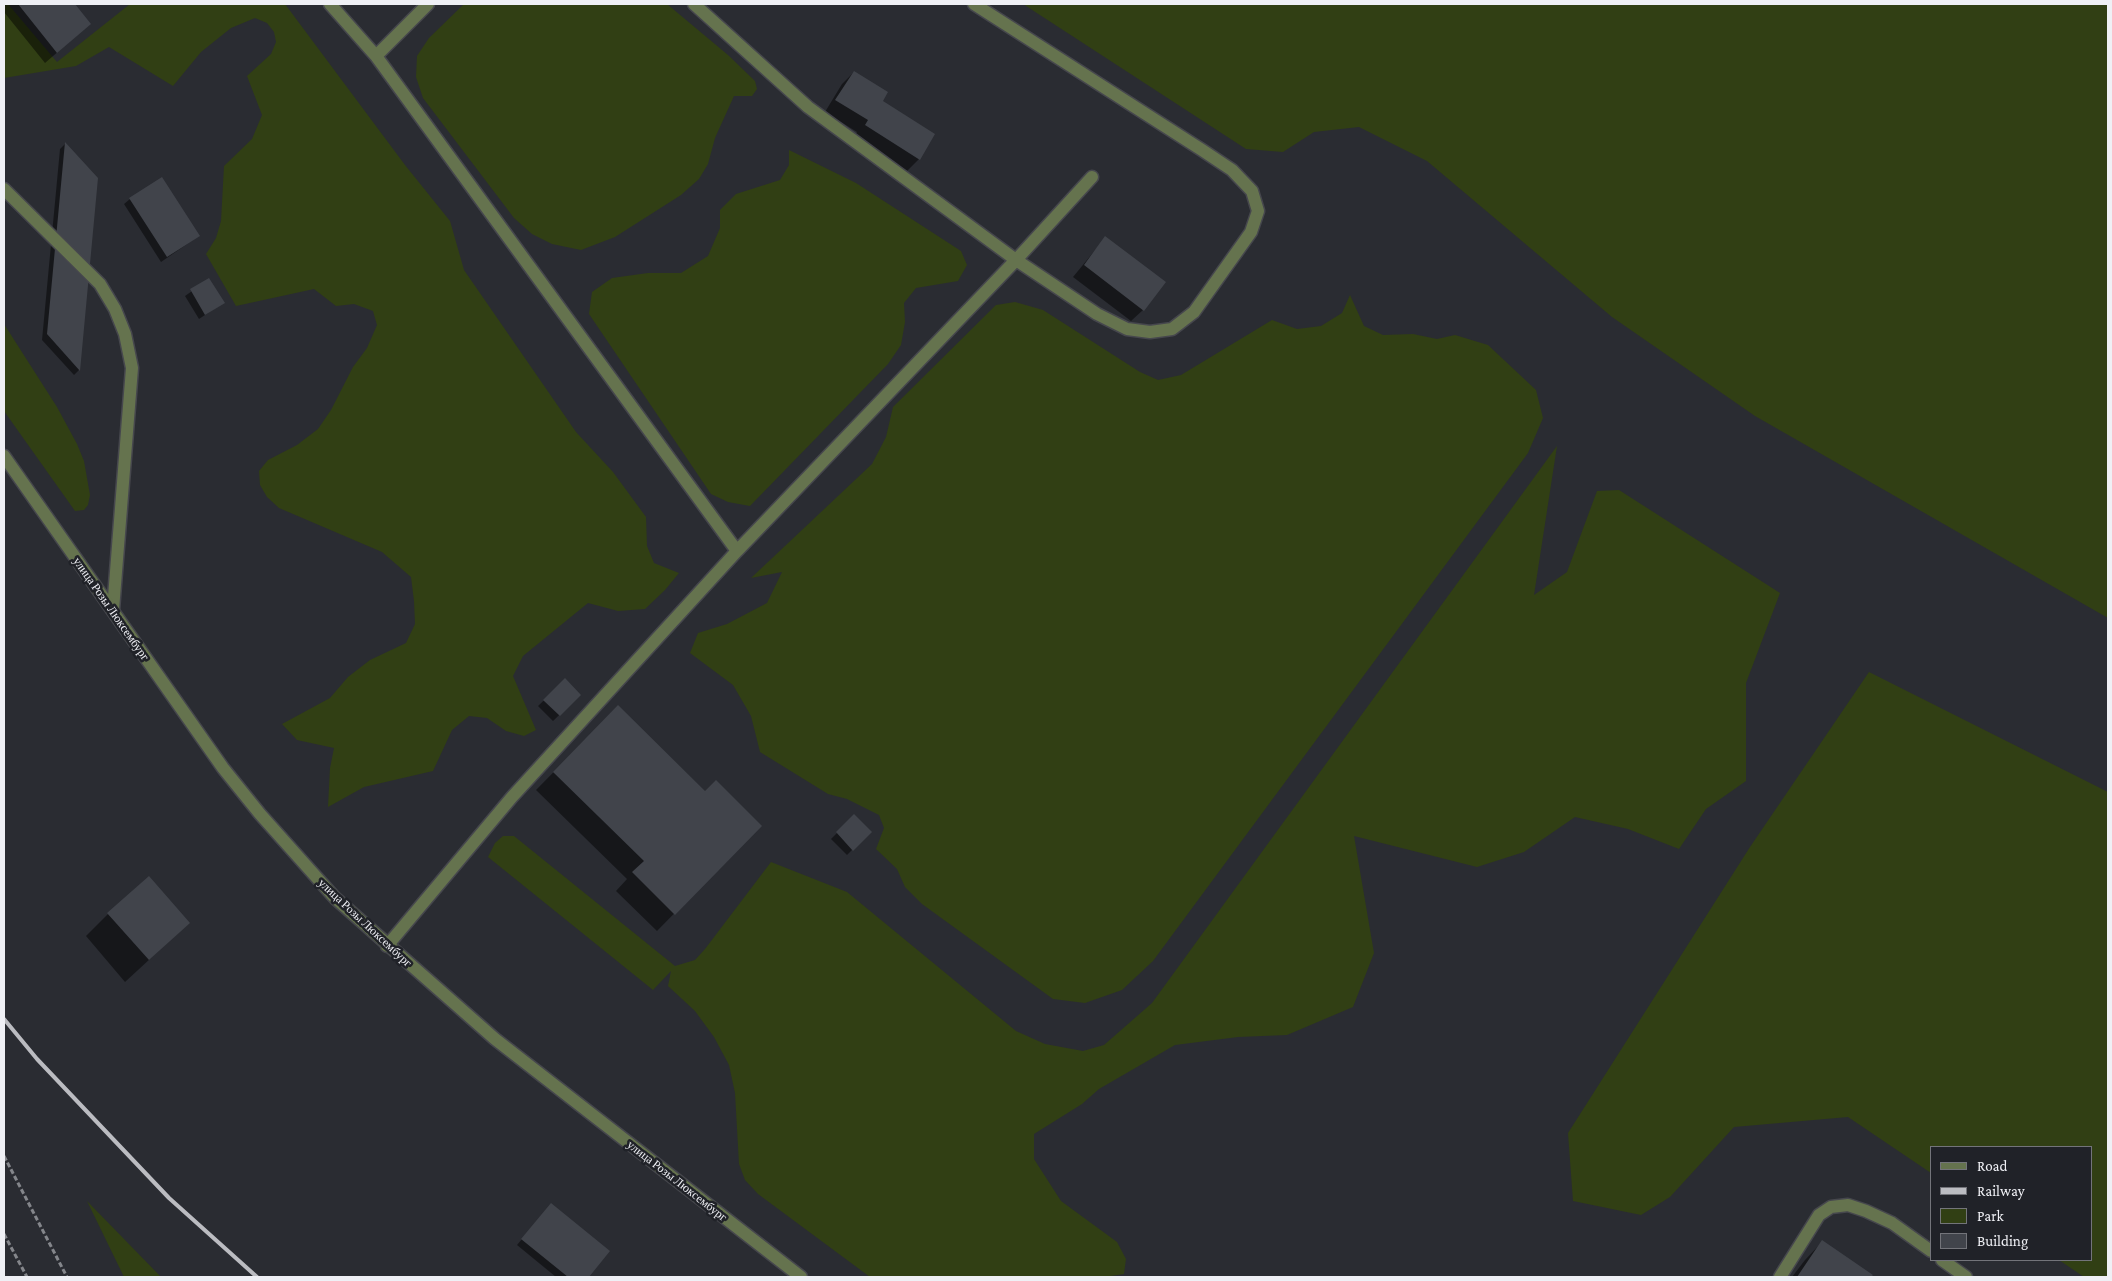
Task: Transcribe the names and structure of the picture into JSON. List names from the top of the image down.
{
  "streets": {
    "street": ["улица Розы Люксембург"]
  },
  "legend": [
    "Road",
    "Railway",
    "Park",
    "Building"
  ]
}
